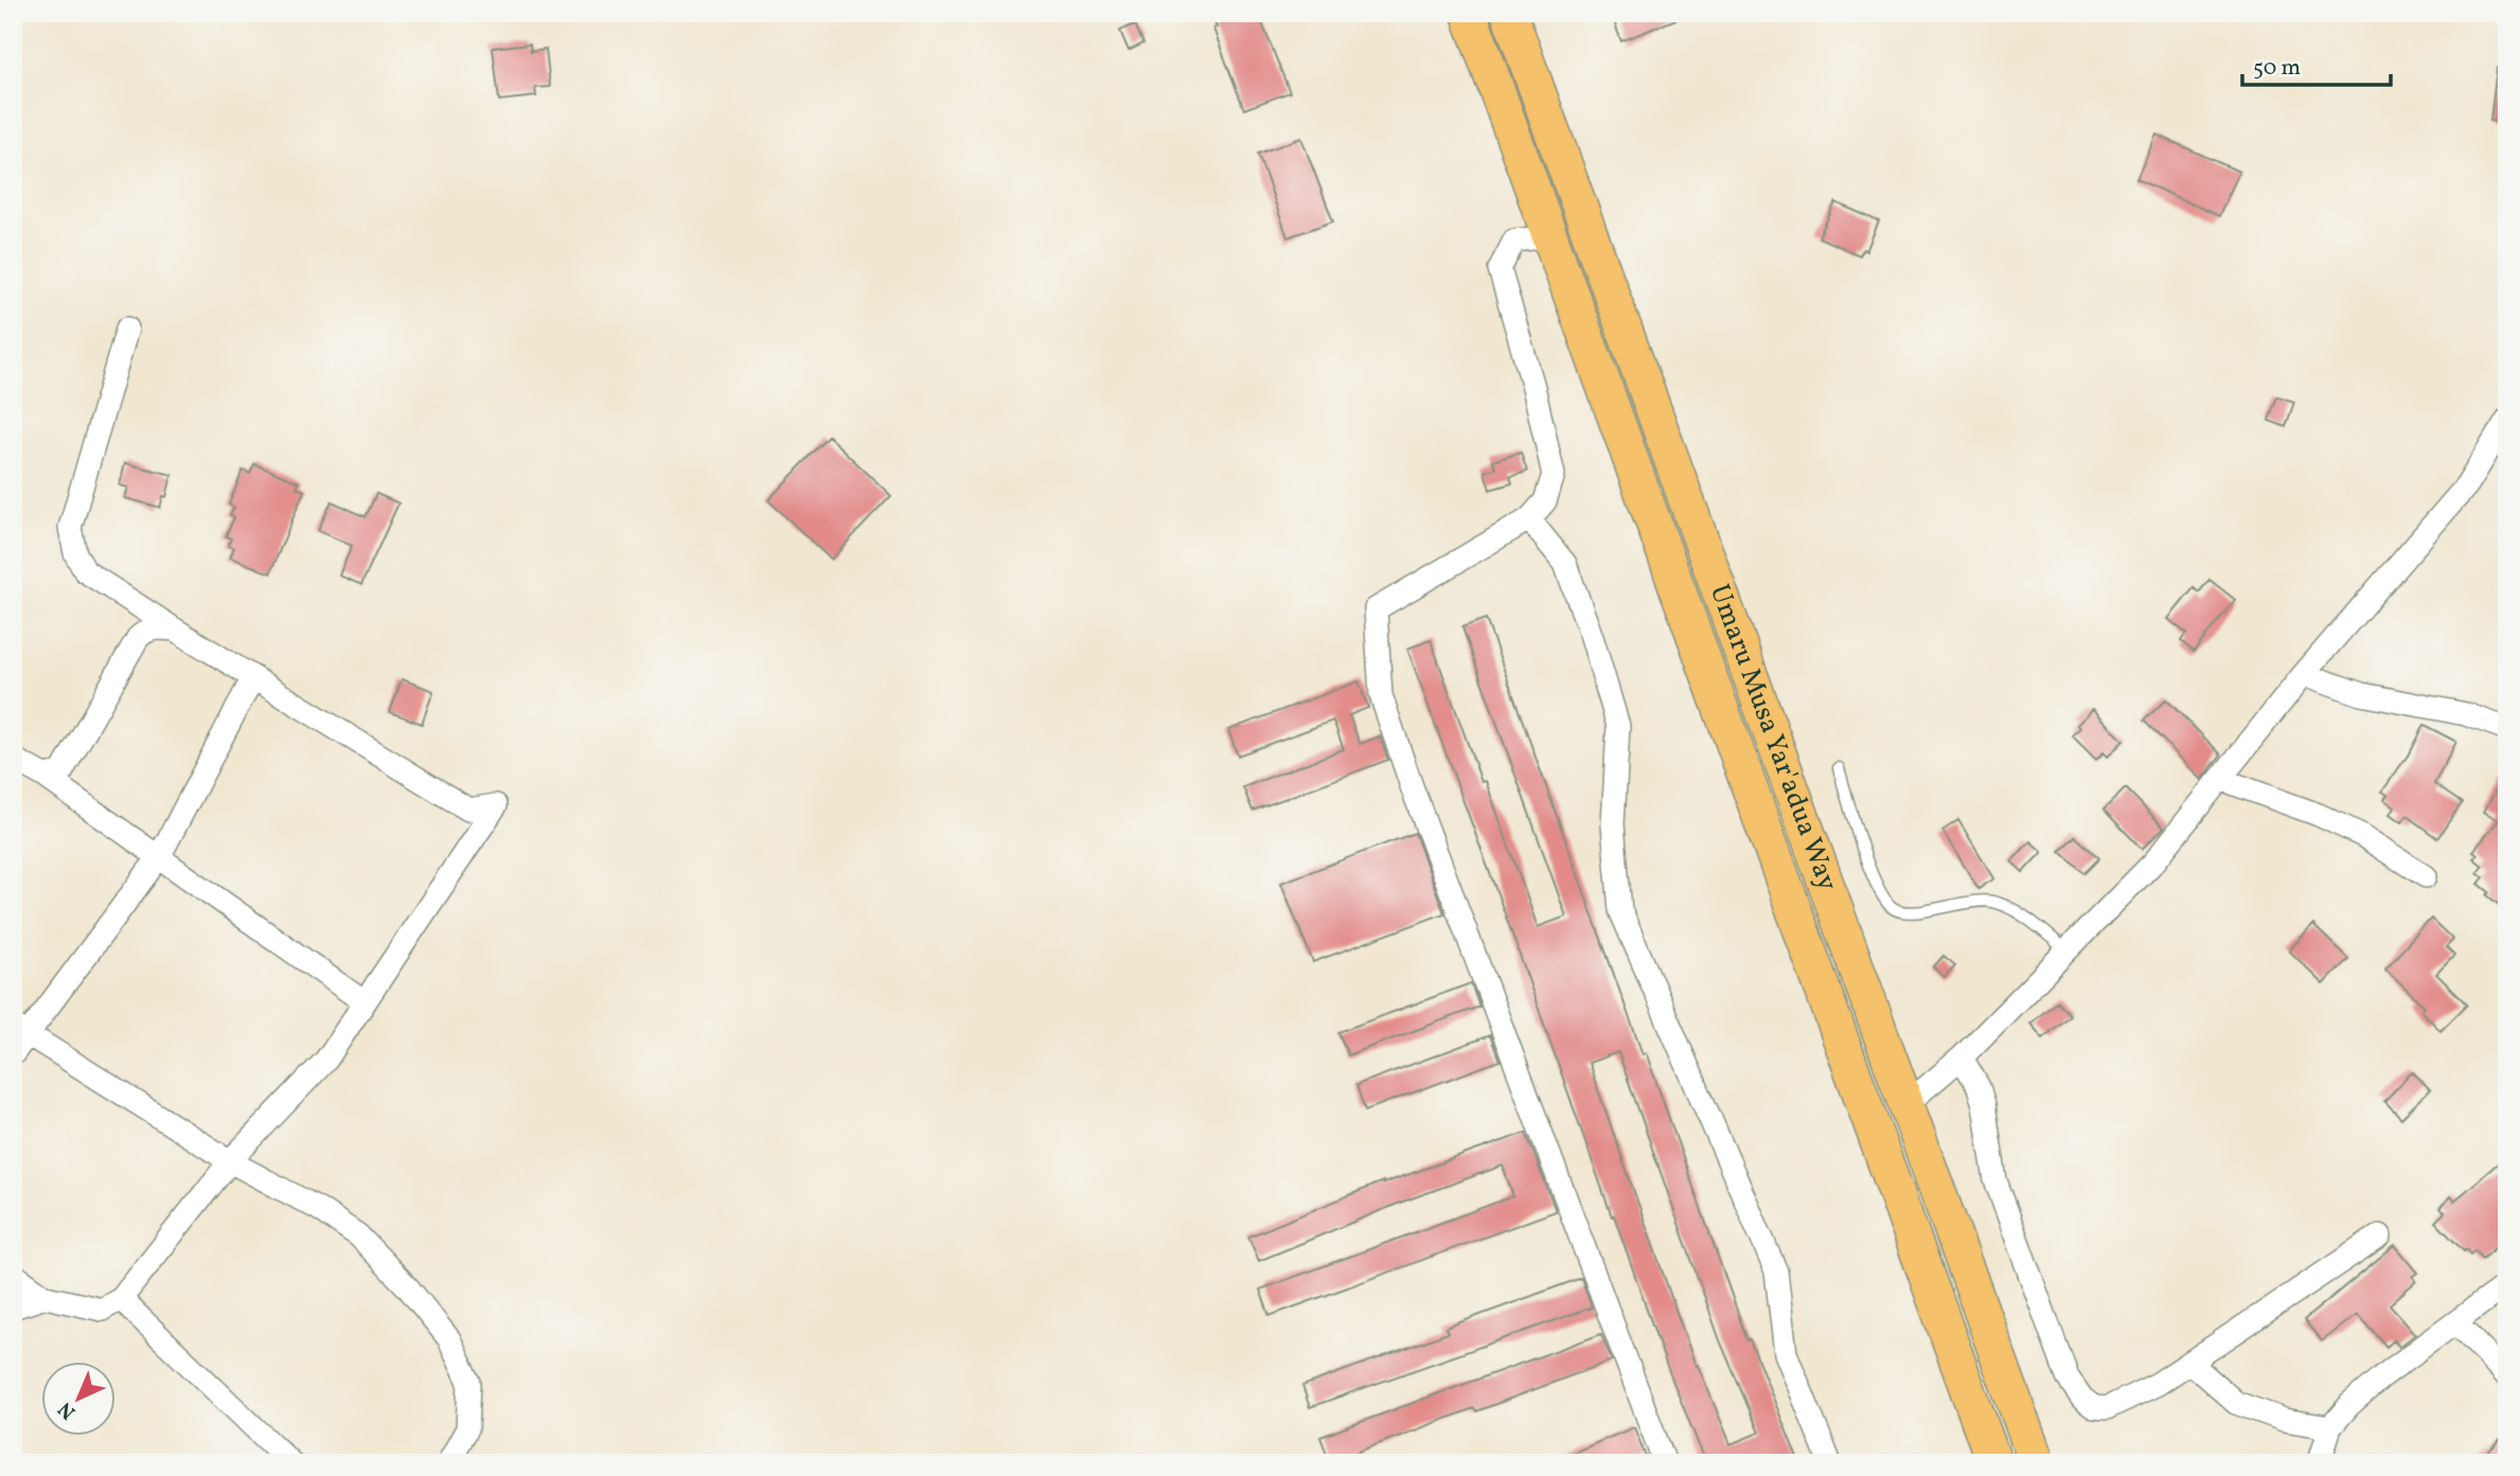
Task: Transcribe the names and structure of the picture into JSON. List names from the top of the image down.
{
  "streets": {
    "main road": ["Umaru Musa Yar'adua Way"]
  },
  "scale_bar": "50 m",
  "north": "bottom left"
}
